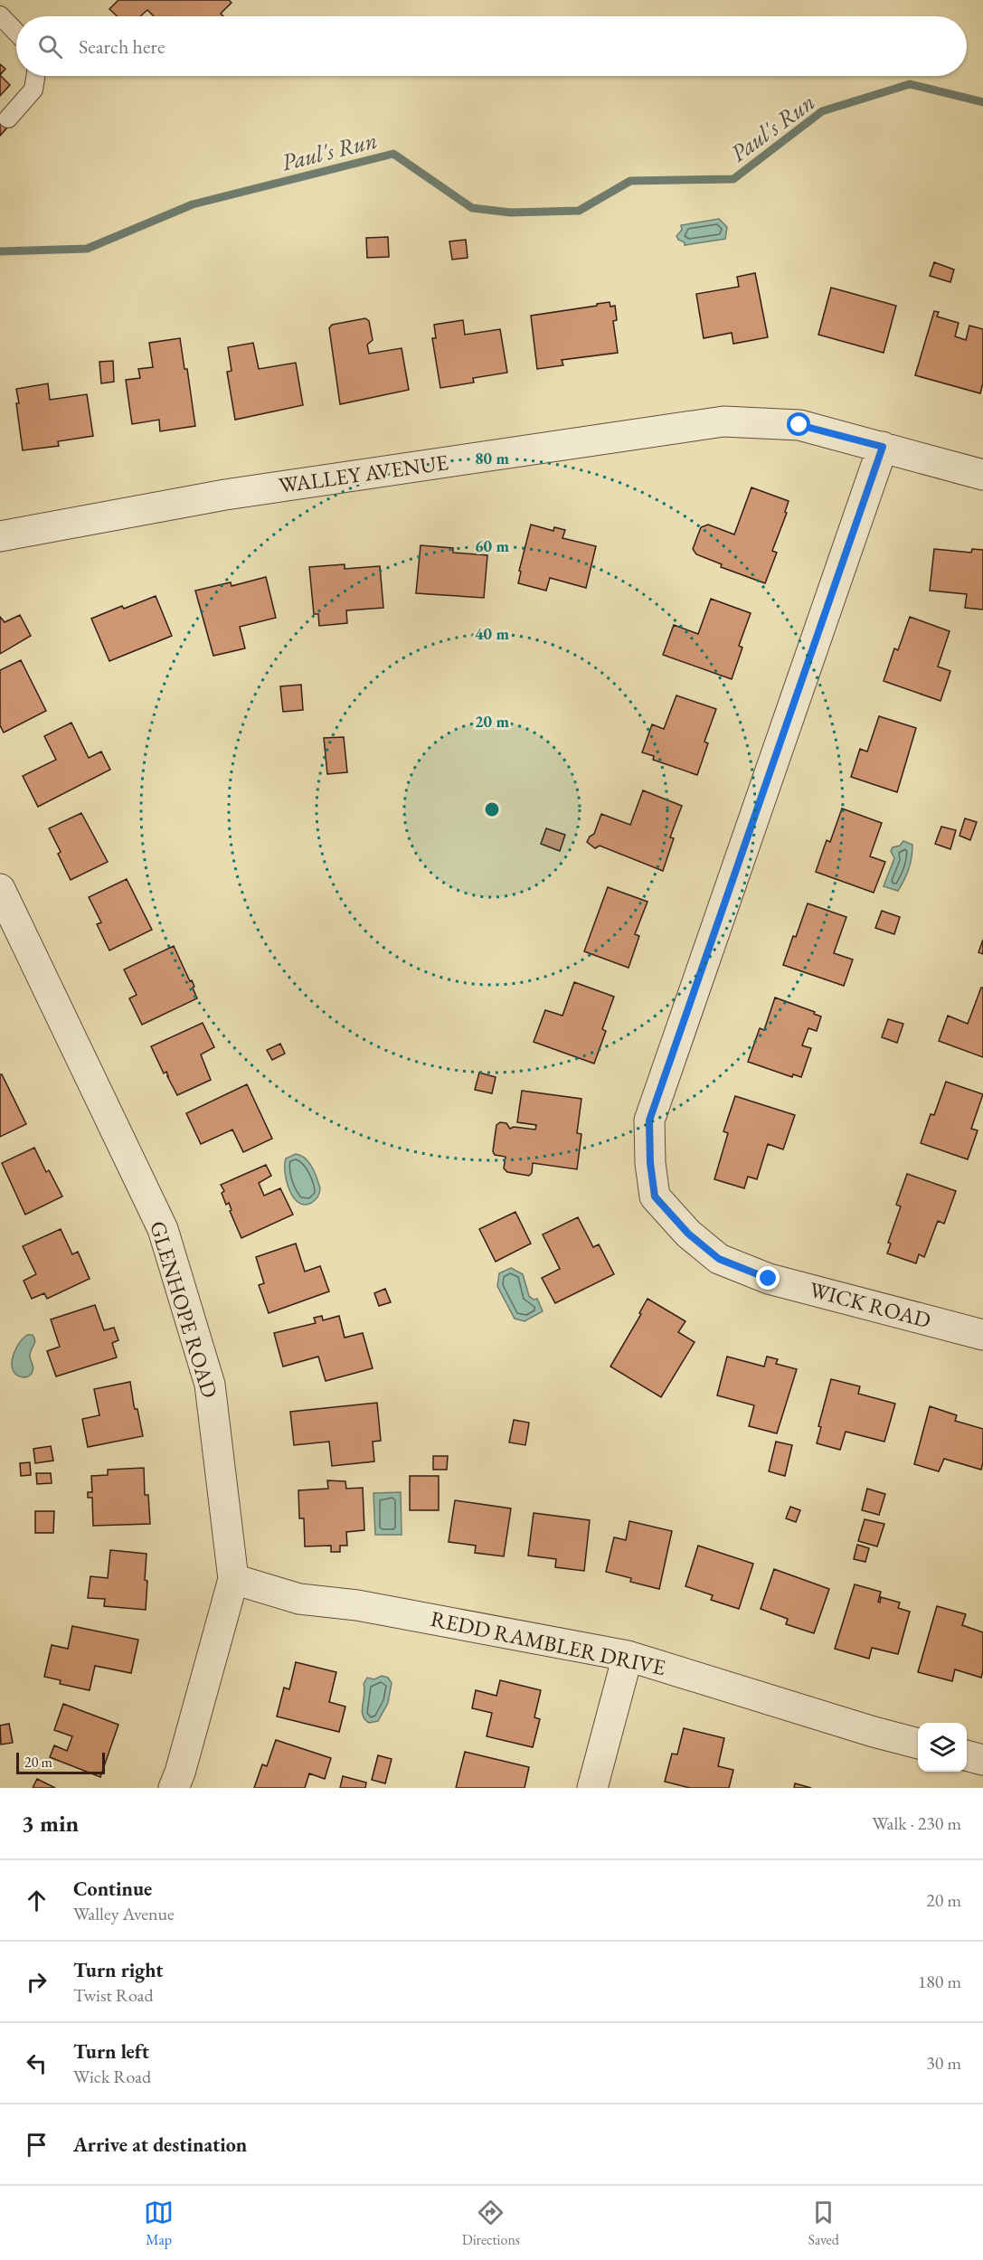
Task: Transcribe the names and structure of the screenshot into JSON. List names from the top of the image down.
{
  "streets": {
    "street": [
      "WALLEY AVENUE",
      "WICK ROAD",
      "GLENHOPE ROAD",
      "REDD RAMBLER DRIVE"
    ]
  },
  "crossings": [
    ["WALLEY AVENUE", "WICK ROAD"],
    ["GLENHOPE ROAD", "REDD RAMBLER DRIVE"]
  ],
  "water": ["Paul's Run"],
  "scale_bar": "20 m",
  "page": {
    "search": "Search here",
    "scale": "20 m",
    "heading": ["3 min", "Walk · 230 m"],
    "list": [
      ["Continue", "Walley Avenue", "20 m"],
      ["Turn right", "Twist Road", "180 m"],
      ["Turn left", "Wick Road", "30 m"],
      "Arrive at destination"
    ],
    "nav": ["Map", "Directions", "Saved"]
  },
  "rings": [
    "80 m",
    "60 m",
    "40 m",
    "20 m"
  ]
}
